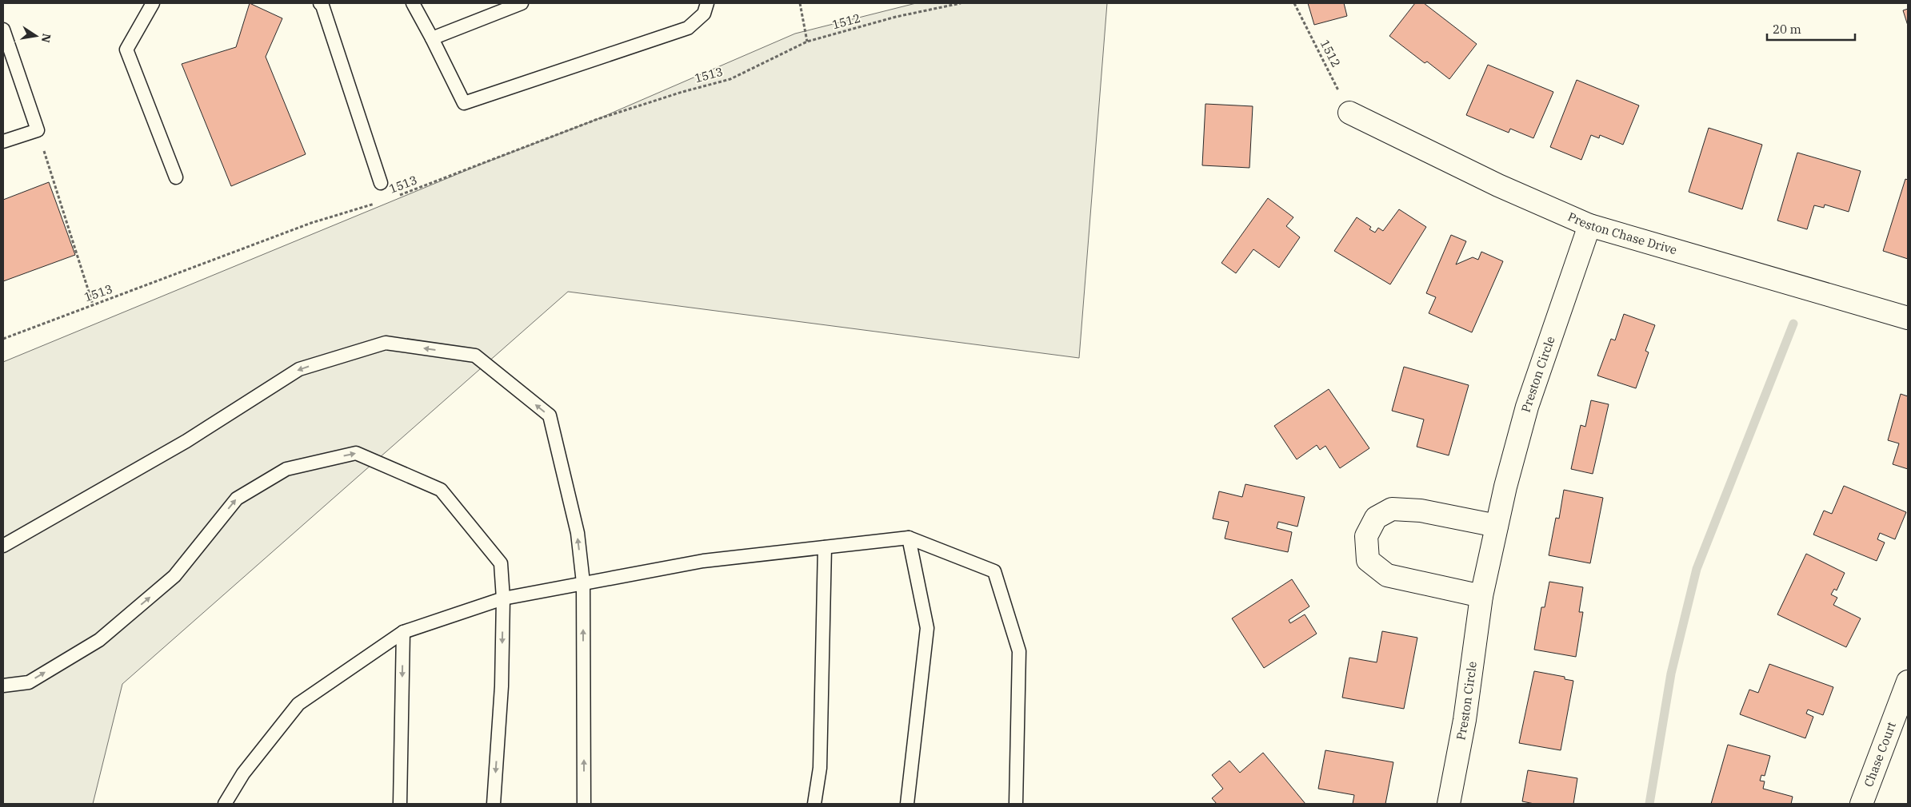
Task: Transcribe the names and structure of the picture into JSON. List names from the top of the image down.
{
  "streets": {
    "street": ["Preston Chase Drive", "Preston Circle", "Chase Court"],
    "path": ["1512", "1513"]
  },
  "crossings": [
    ["1512", "1513"],
    ["1512", "Preston Chase Drive"],
    ["Preston Chase Drive", "Preston Circle"]
  ],
  "scale_bar": "20 m",
  "north": "right"
}
